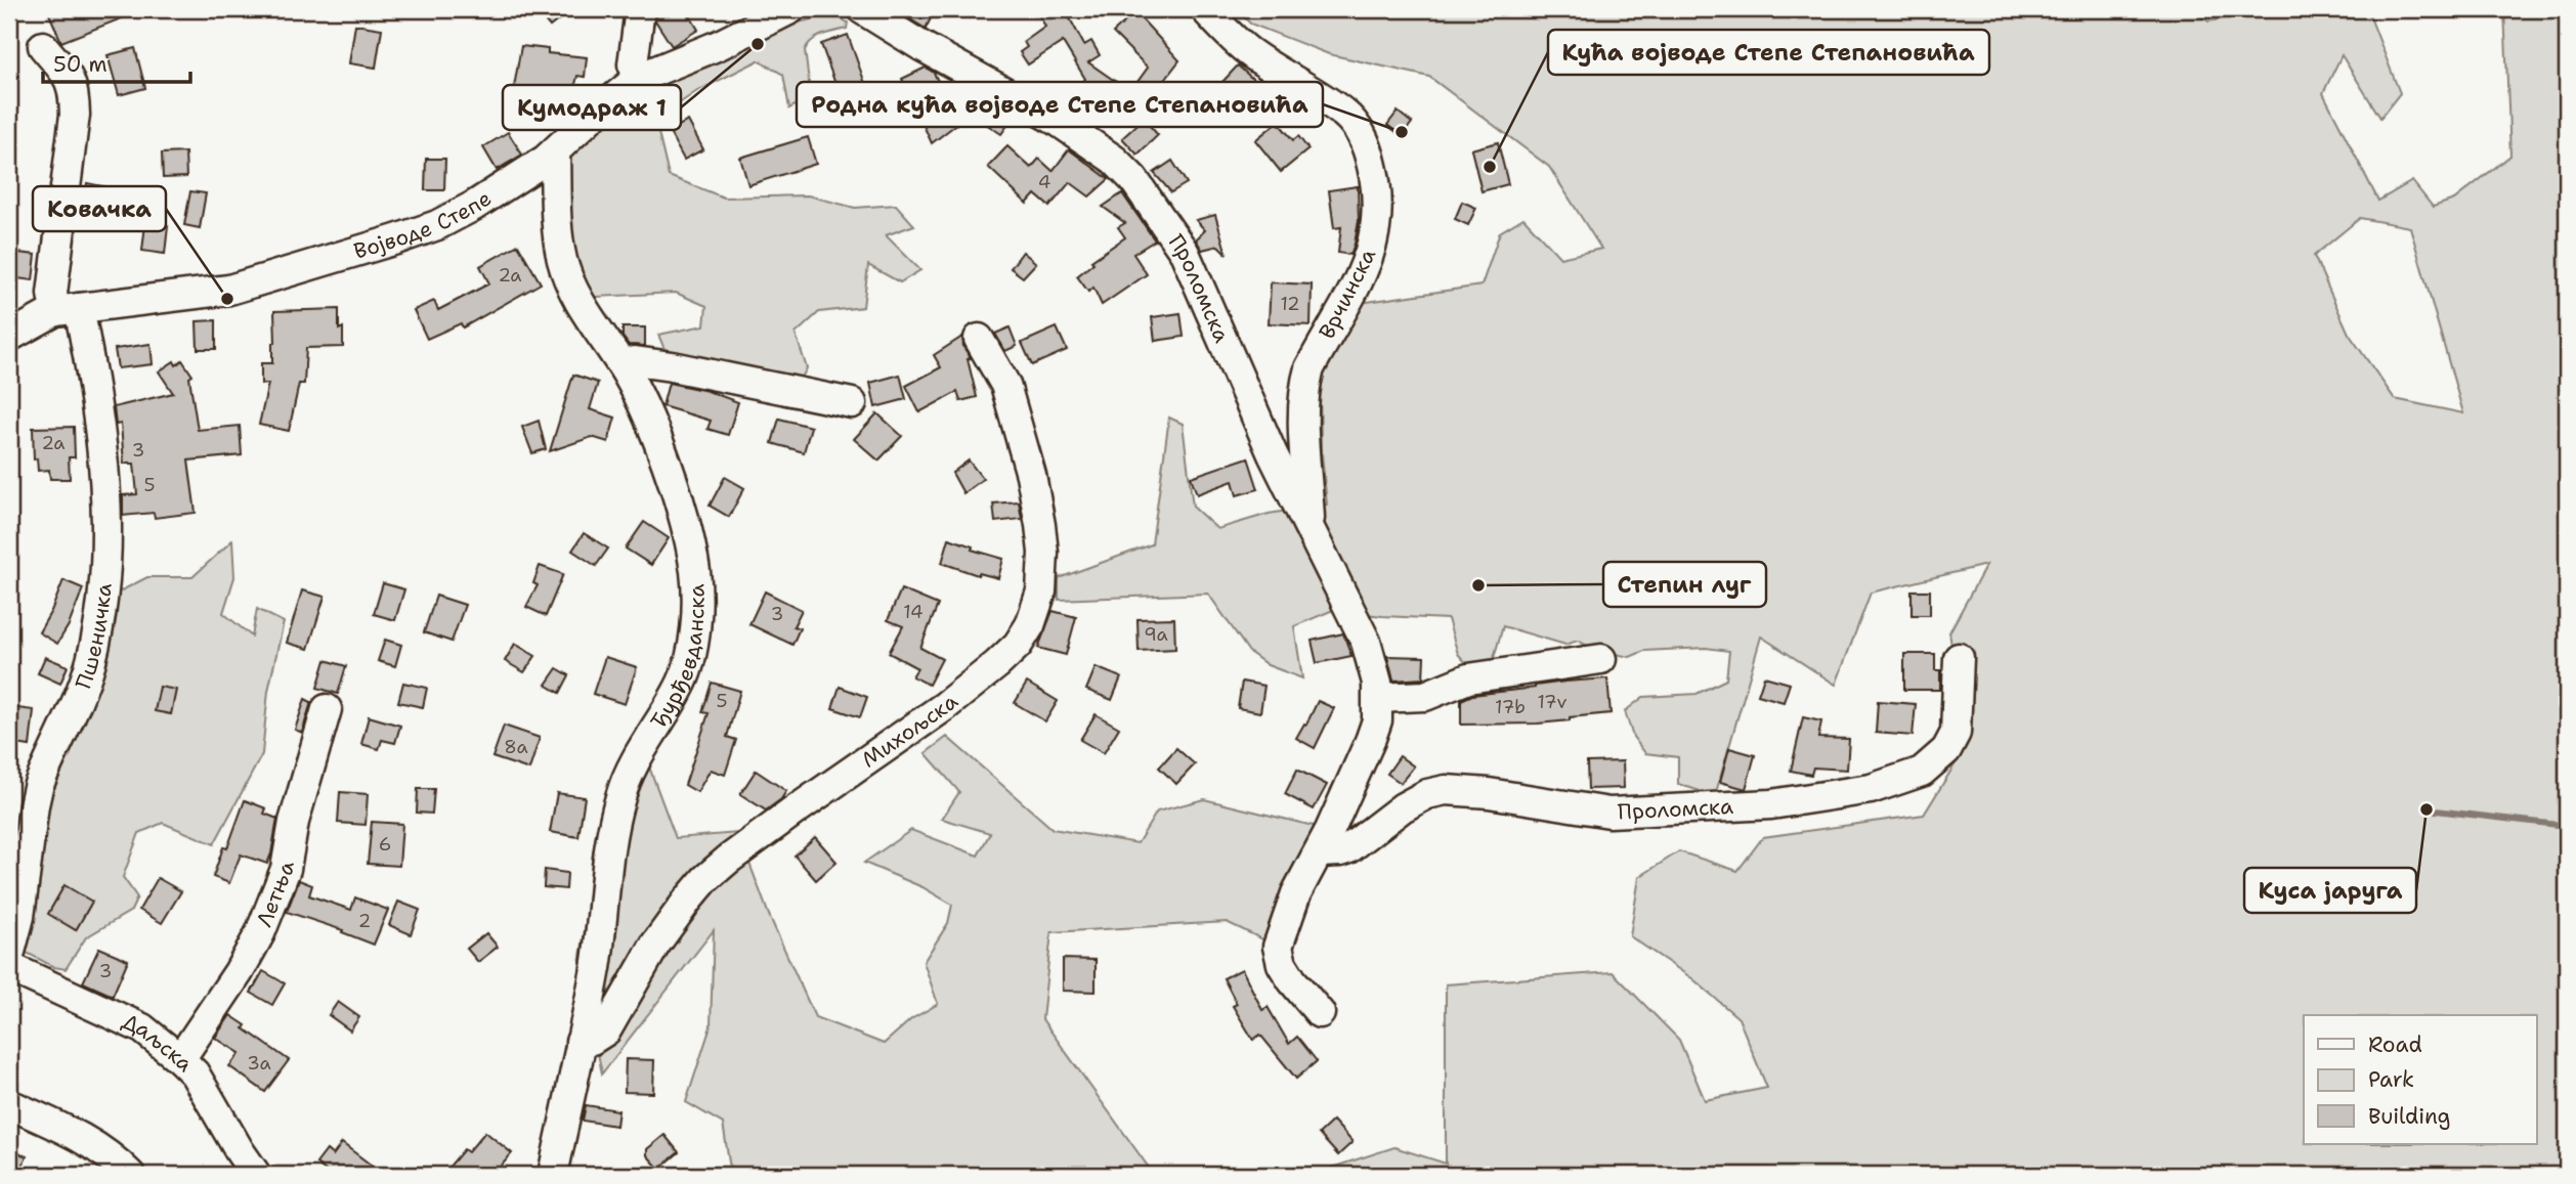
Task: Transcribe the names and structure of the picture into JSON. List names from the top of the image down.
{
  "streets": {
    "street": [
      "Војводе Степе",
      "Проломска",
      "Врчинска",
      "Пшеничка",
      "Ђурђевданска",
      "Михољска",
      "Летња",
      "Даљска"
    ]
  },
  "crossings": [
    ["Војводе Степе", "Пшеничка"],
    ["Војводе Степе", "Ђурђевданска"],
    ["Проломска", "Врчинска"],
    ["Ђурђевданска", "Михољска"],
    ["Летња", "Даљска"]
  ],
  "places": [
    "Кумодраж 1",
    "Родна кућа војводе Степе Степановића",
    "Кућа војводе Степе Степановића",
    "Ковачка",
    "Степин луг",
    "Куса јаруга"
  ],
  "house_numbers": [
    "4",
    "2a",
    "12",
    "2a",
    "3",
    "5",
    "14",
    "3",
    "9a",
    "5",
    "17v",
    "17b",
    "8a",
    "6",
    "2",
    "3",
    "3a"
  ],
  "legend": ["Road", "Park", "Building"],
  "scale_bar": "50 m"
}
